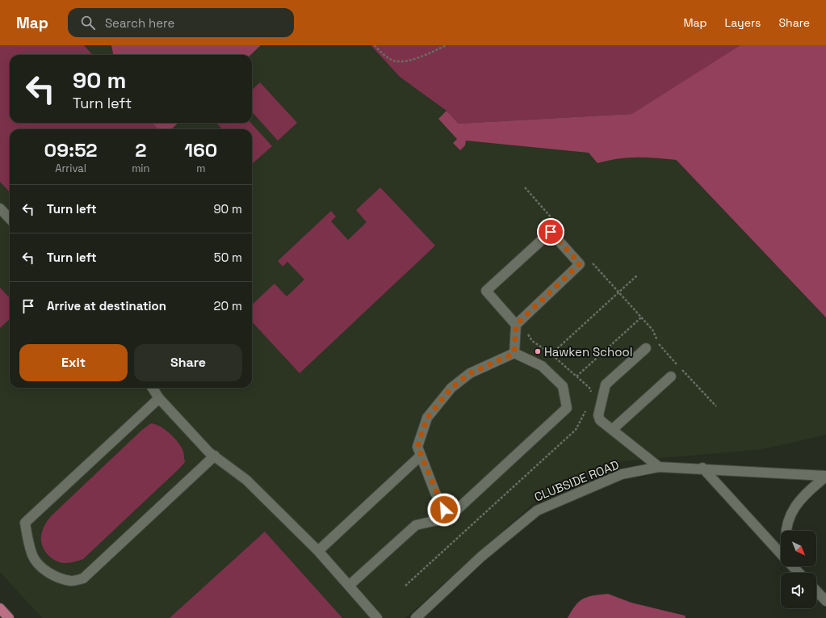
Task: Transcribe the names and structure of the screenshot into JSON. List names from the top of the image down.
{
  "streets": {
    "street": ["CLUBSIDE ROAD"]
  },
  "places": ["Hawken School"],
  "north": "bottom right",
  "page": {
    "header": "Map",
    "search": "Search here",
    "nav": ["Map", "Layers", "Share"],
    "turn": ["90 m", "Turn left"],
    "eta": [
      "09:52",
      "Arrival",
      "2",
      "min",
      "160",
      "m"
    ],
    "list": [
      {
        "name": "Turn left",
        "value": "90 m"
      },
      {
        "name": "Turn left",
        "value": "50 m"
      },
      {
        "name": "Arrive at destination",
        "value": "20 m"
      }
    ],
    "buttons": ["Exit", "Share"]
  }
}
